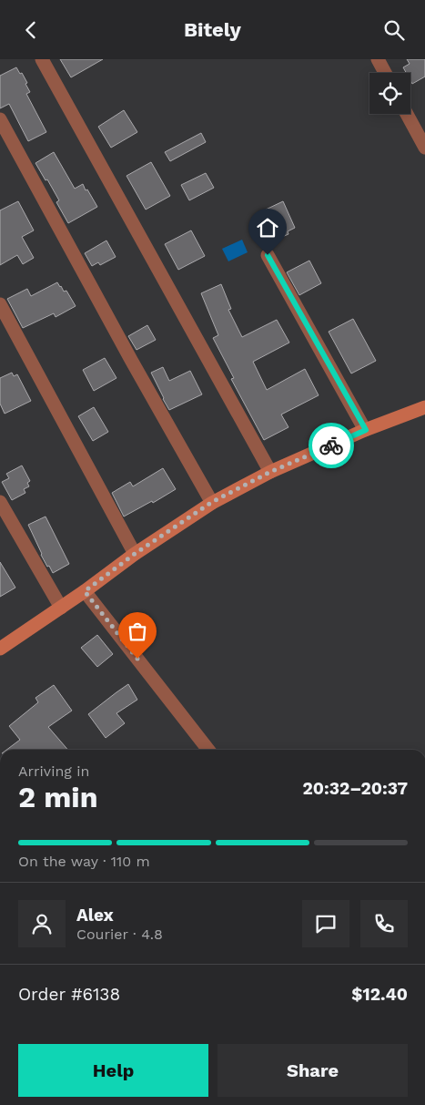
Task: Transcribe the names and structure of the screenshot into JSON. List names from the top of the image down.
{
  "page": {
    "header": "Bitely",
    "heading": ["2 min", "Arriving in", "20:32–20:37"],
    "panel": [
      "Alex",
      "Courier · 4.8",
      "Order #6138",
      "$12.40"
    ],
    "bar": "On the way · 110 m",
    "buttons": ["Help", "Share"]
  }
}
